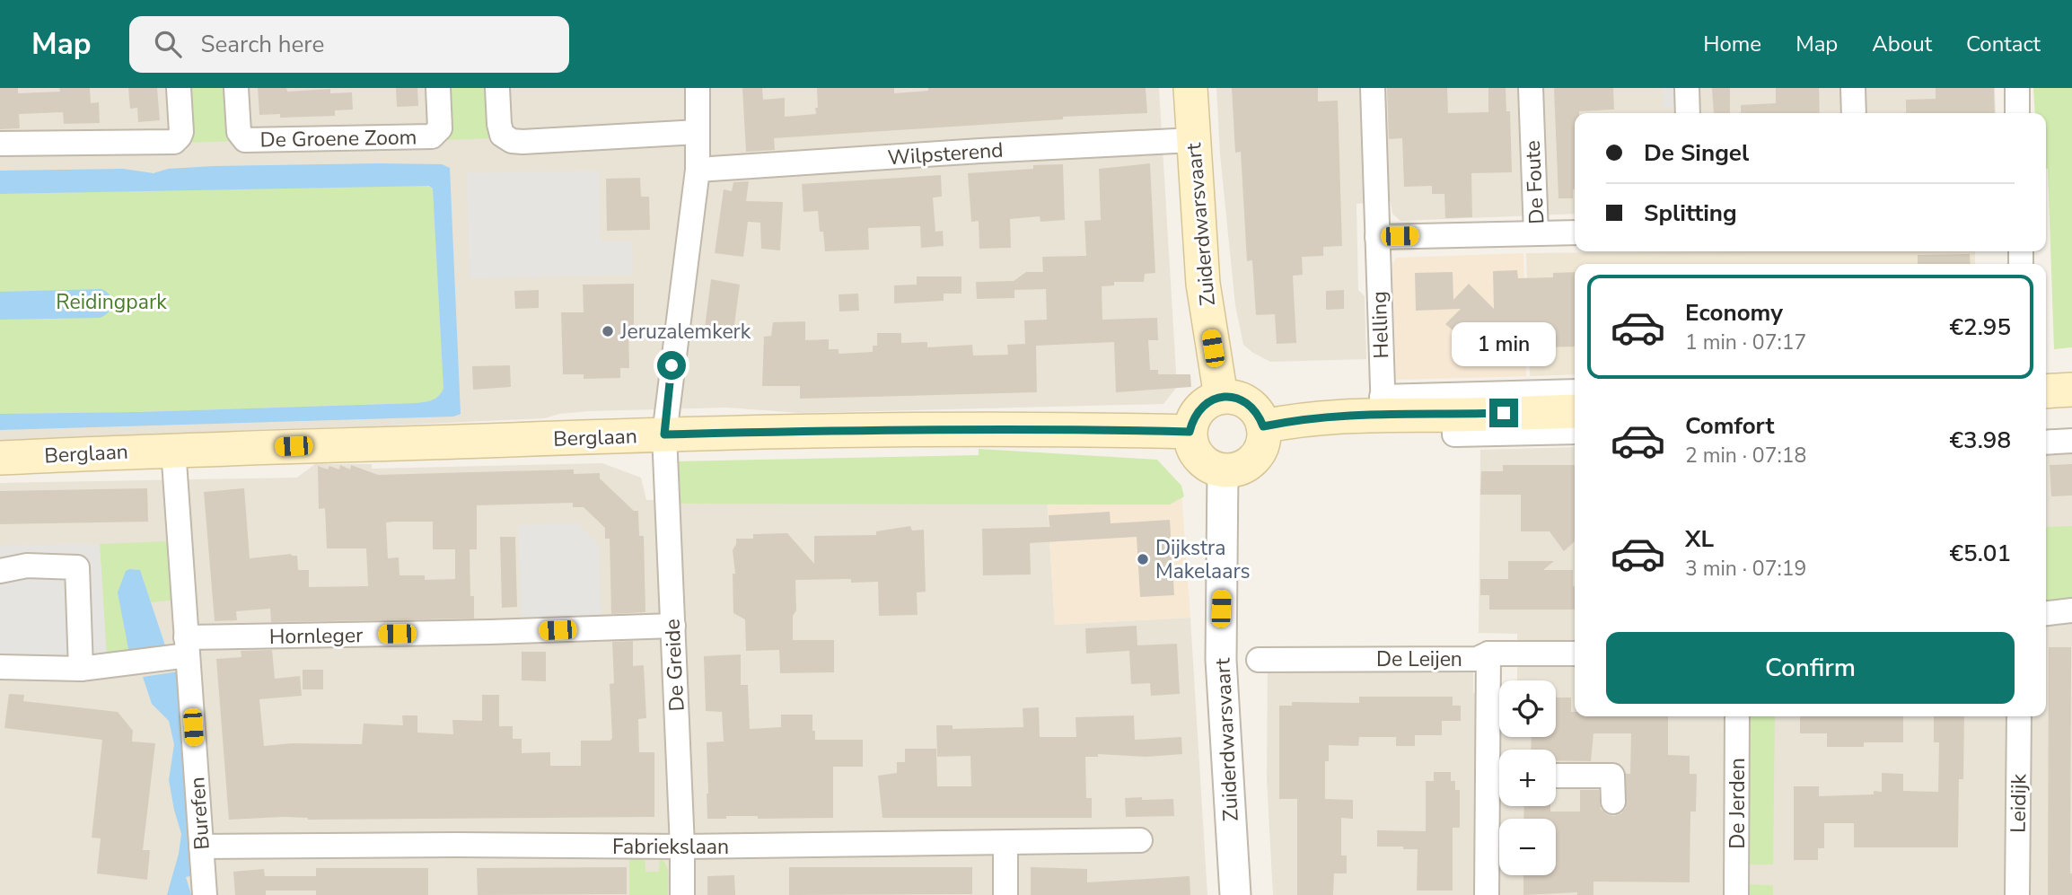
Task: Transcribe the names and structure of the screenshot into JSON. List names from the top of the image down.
{
  "streets": {
    "main road": ["Zuiderdwarsvaart", "Berglaan"],
    "street": [
      "De Groene Zoom",
      "Wilpsterend",
      "De Foute",
      "Helling",
      "Hornleger",
      "De Leijen",
      "De Greide",
      "De Jerden",
      "Leidijk",
      "Burefen",
      "Fabriekslaan"
    ]
  },
  "crossings": [
    ["Wilpsterend", "Zuiderdwarsvaart"],
    ["Wilpsterend", "De Greide"],
    ["Zuiderdwarsvaart", "Berglaan"],
    ["Berglaan", "De Greide"],
    ["Berglaan", "Burefen"],
    ["Hornleger", "De Greide"],
    ["Hornleger", "Burefen"],
    ["De Greide", "Fabriekslaan"],
    ["Burefen", "Fabriekslaan"]
  ],
  "parks": ["Reidingpark"],
  "places": ["Jeruzalemkerk", "Dijkstra Makelaars"],
  "page": {
    "header": "Map",
    "search": "Search here",
    "nav": [
      "Home",
      "Map",
      "About",
      "Contact"
    ],
    "banner": ["De Singel", "Splitting"],
    "list": [
      {
        "name": "Economy",
        "note": "1 min · 07:17",
        "value": "€2.95"
      },
      {
        "name": "Comfort",
        "note": "2 min · 07:18",
        "value": "€3.98"
      },
      {
        "name": "XL",
        "note": "3 min · 07:19",
        "value": "€5.01"
      }
    ],
    "bubble": "1 min",
    "buttons": "Confirm",
    "map_buttons": ["+", "−"]
  }
}
